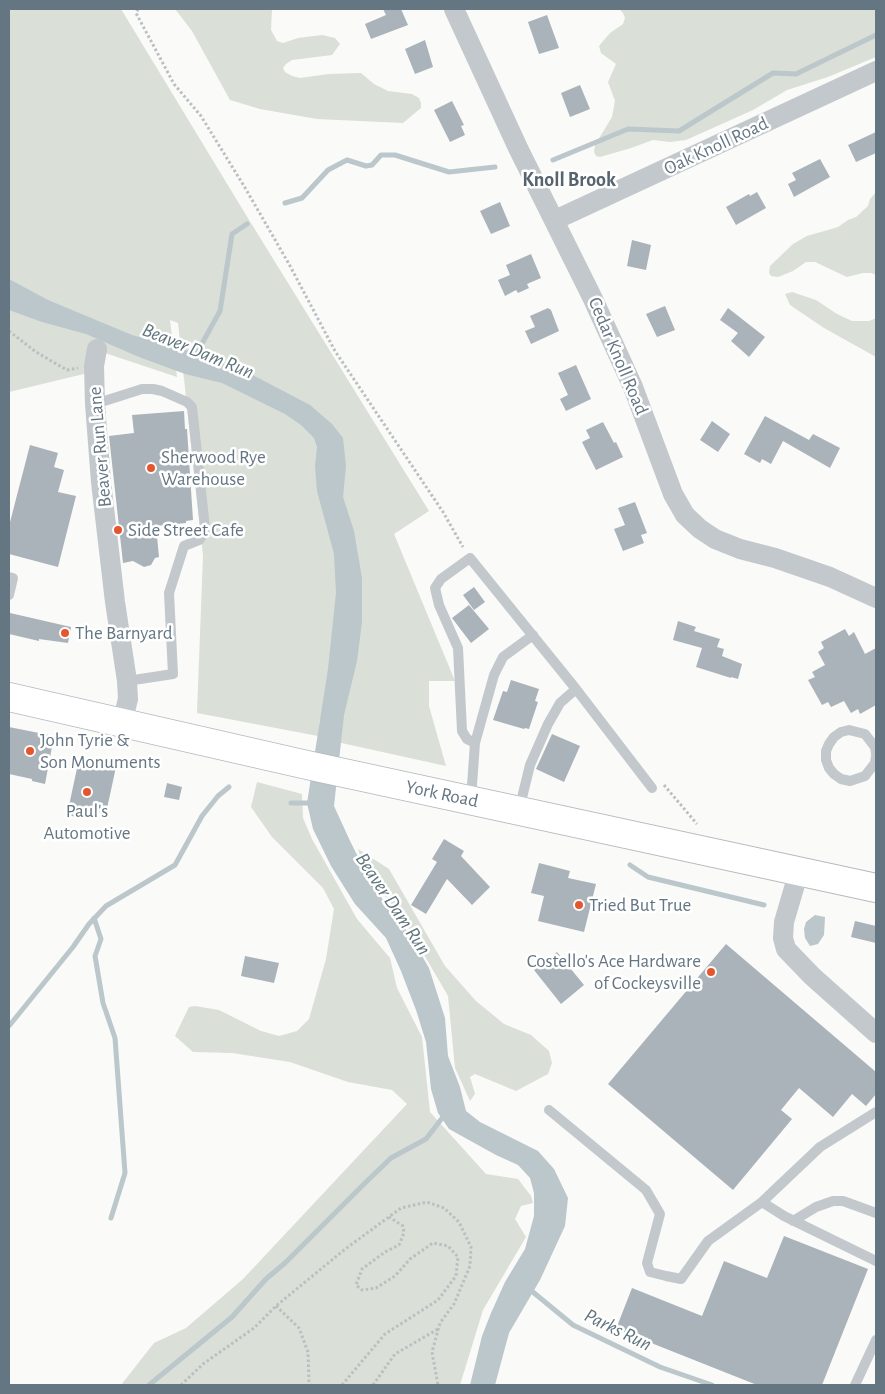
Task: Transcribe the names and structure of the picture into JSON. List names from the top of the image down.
{
  "streets": {
    "main road": ["York Road"],
    "street": ["Oak Knoll Road", "Cedar Knoll Road", "Beaver Run Lane"]
  },
  "crossings": [
    ["Oak Knoll Road", "Cedar Knoll Road"],
    ["Beaver Run Lane", "York Road"]
  ],
  "districts": ["Knoll Brook"],
  "water": ["Beaver Dam Run", "Parks Run"],
  "places": [
    "Sherwood Rye Warehouse",
    "Side Street Cafe",
    "The Barnyard",
    "John Tyrie & Son Monuments",
    "Paul's Automotive",
    "Tried But True",
    "Costello's Ace Hardware of Cockeysville"
  ]
}
